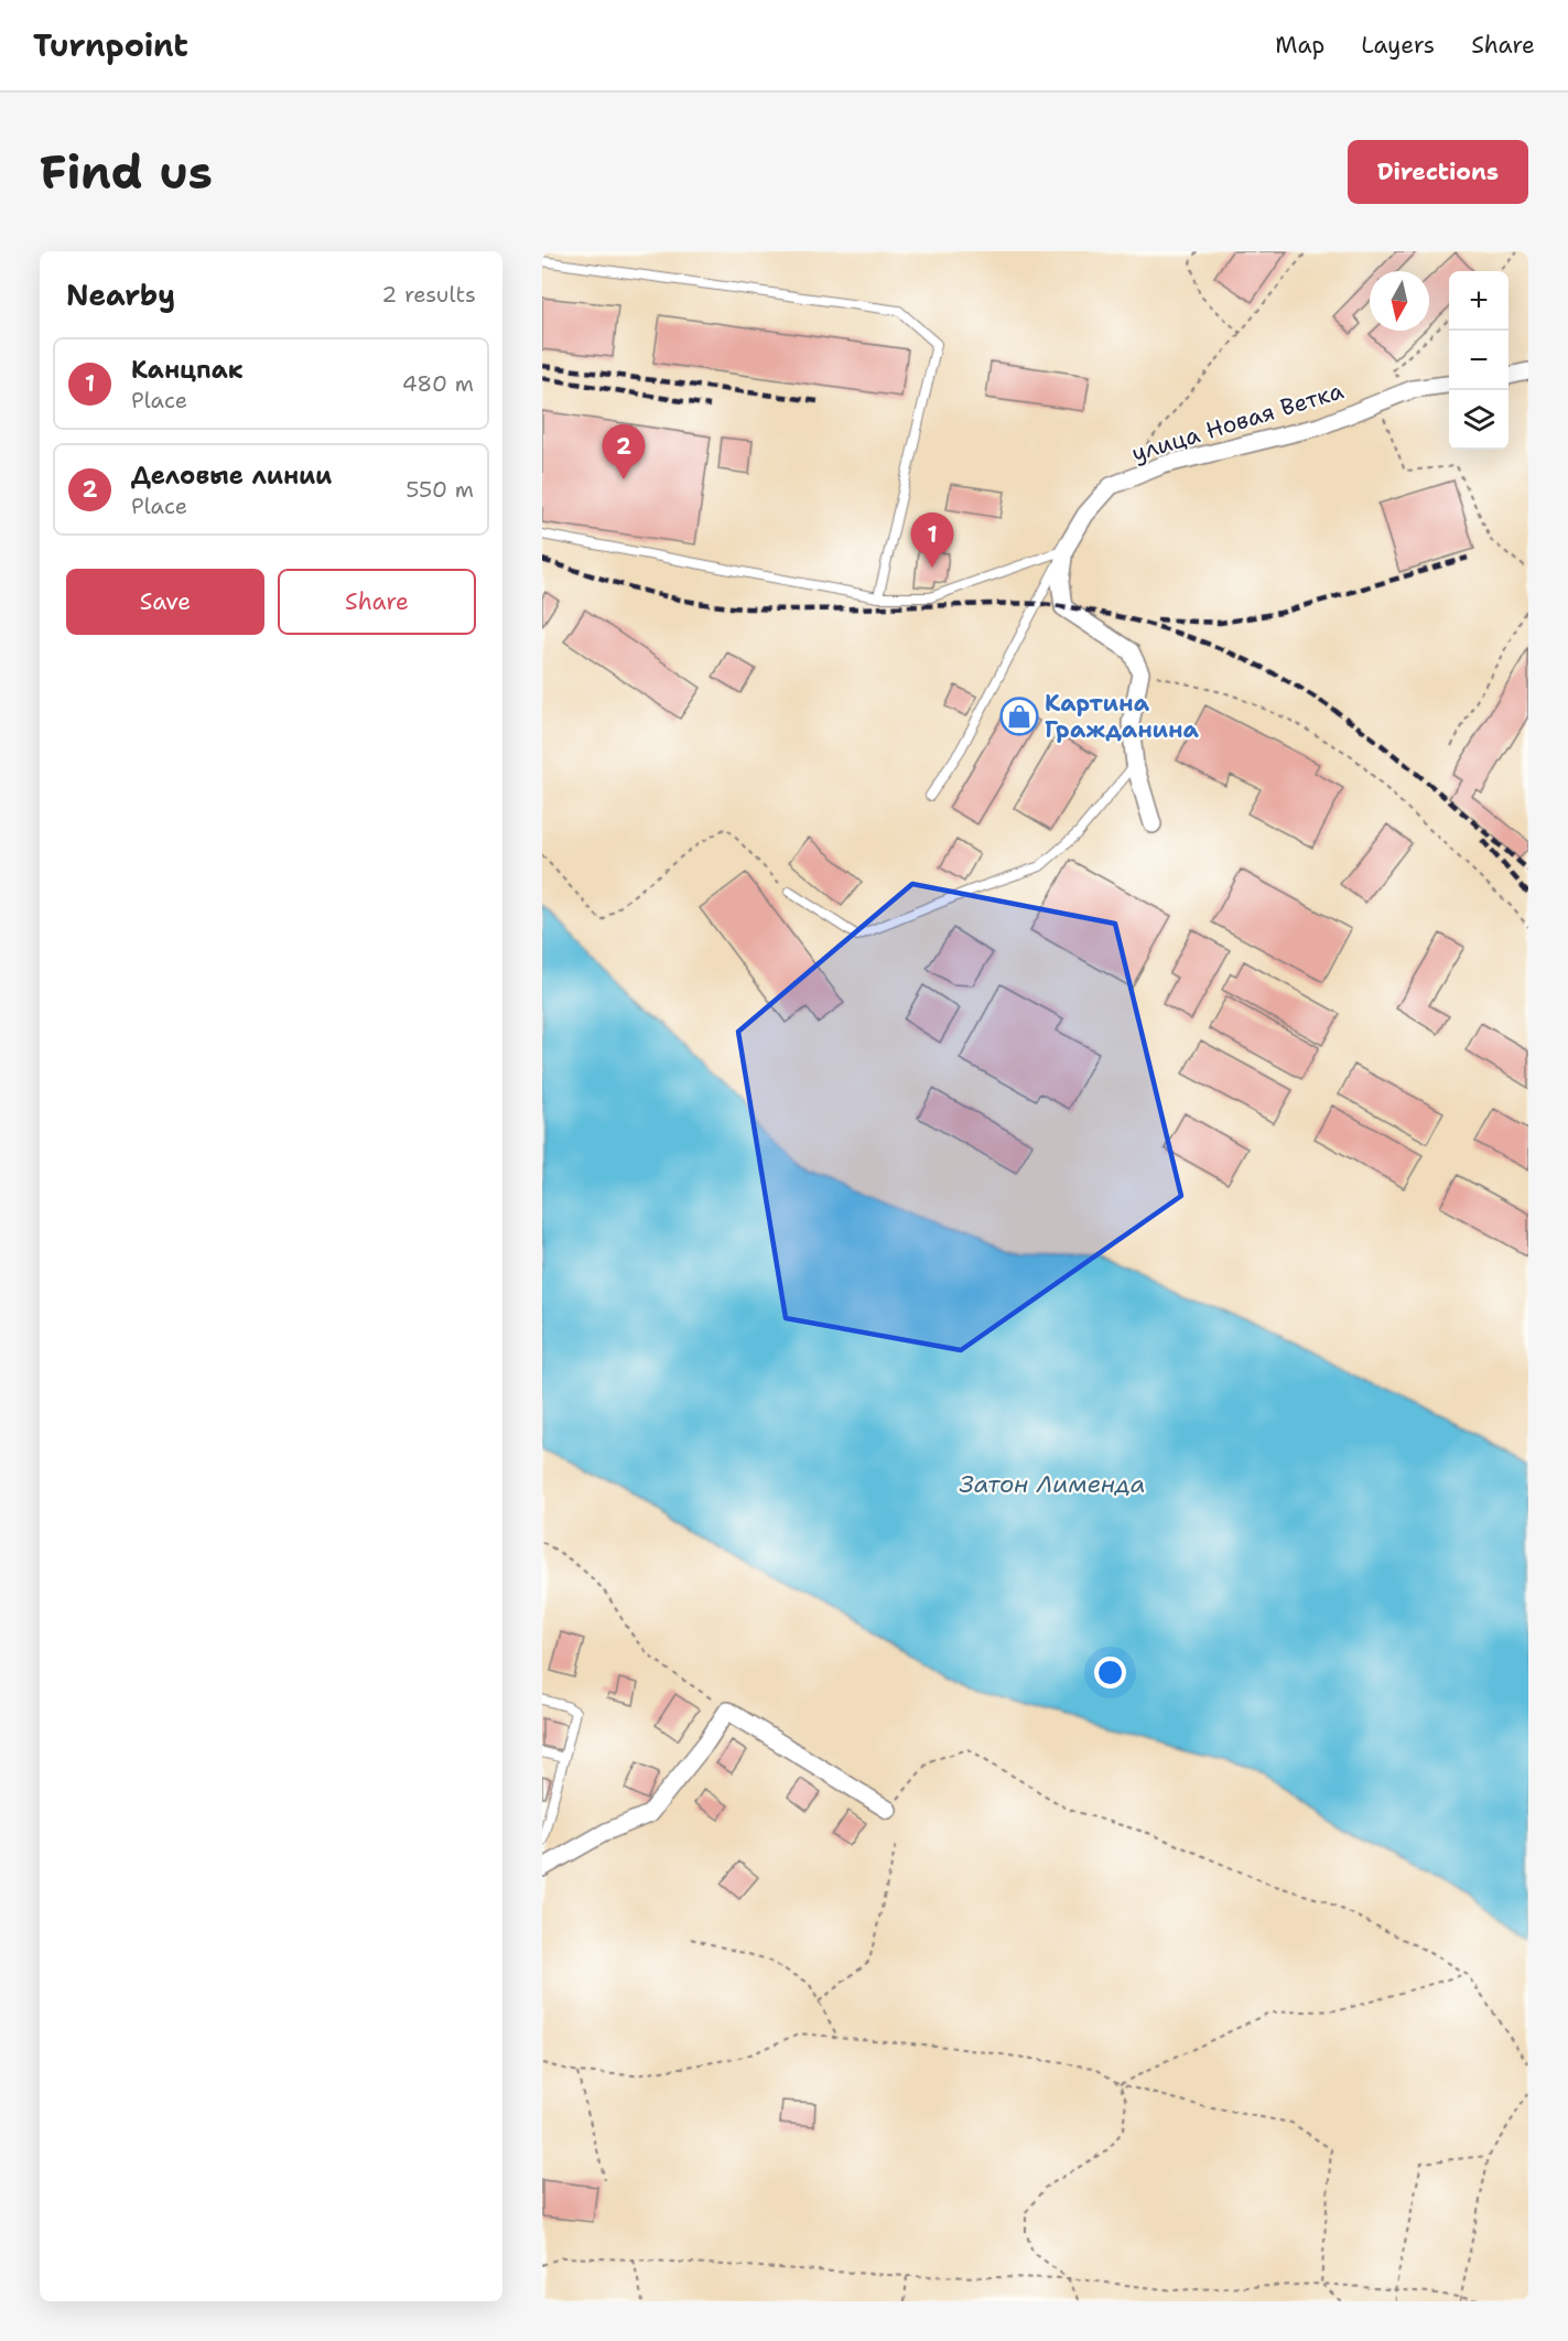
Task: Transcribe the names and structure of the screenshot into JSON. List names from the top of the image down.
{
  "streets": {
    "street": ["улица Новая Ветка"]
  },
  "water": ["Затон Лименда"],
  "places": {
    "shop": ["Картина Гражданина"]
  },
  "north": "bottom",
  "page": {
    "header": "Turnpoint",
    "nav": ["Map", "Layers", "Share"],
    "buttons": [
      "Directions",
      ["Save", "Share"]
    ],
    "title": "Find us",
    "heading": ["Nearby", "2 results"],
    "map_buttons": ["+", "−"],
    "list": [
      {
        "mark": "1",
        "name": "Канцпак",
        "note": "Place",
        "value": "480 m"
      },
      {
        "mark": "2",
        "name": "Деловые линии",
        "note": "Place",
        "value": "550 m"
      }
    ],
    "pins": ["2", "1"]
  }
}
